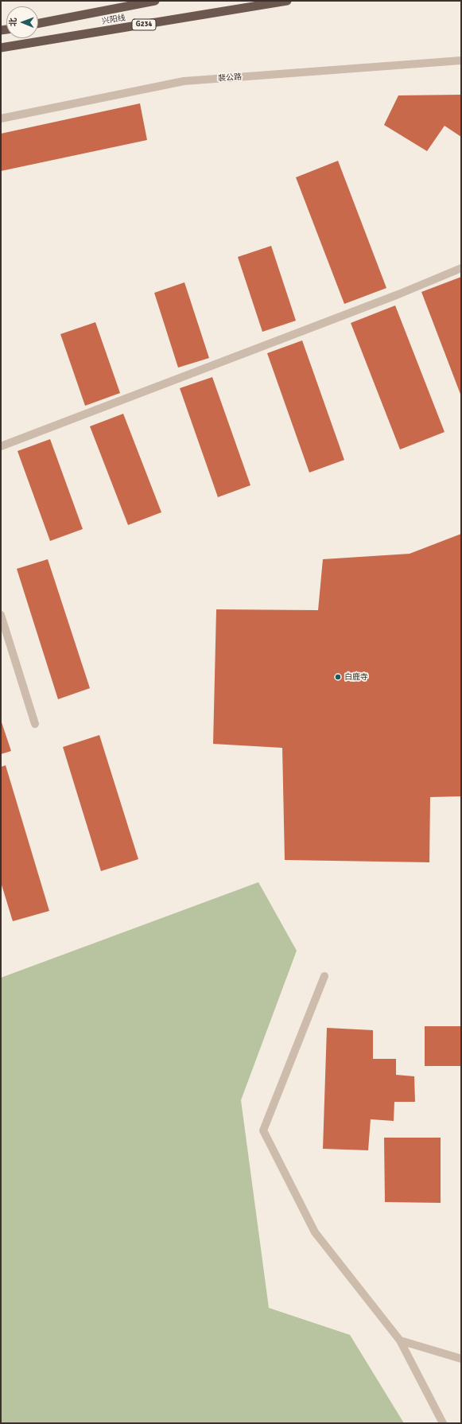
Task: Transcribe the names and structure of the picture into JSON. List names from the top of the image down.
{
  "streets": {
    "highway": ["兴阳线", "G234"],
    "street": ["裴公路"]
  },
  "places": ["白鹿寺"],
  "north": "left"
}
